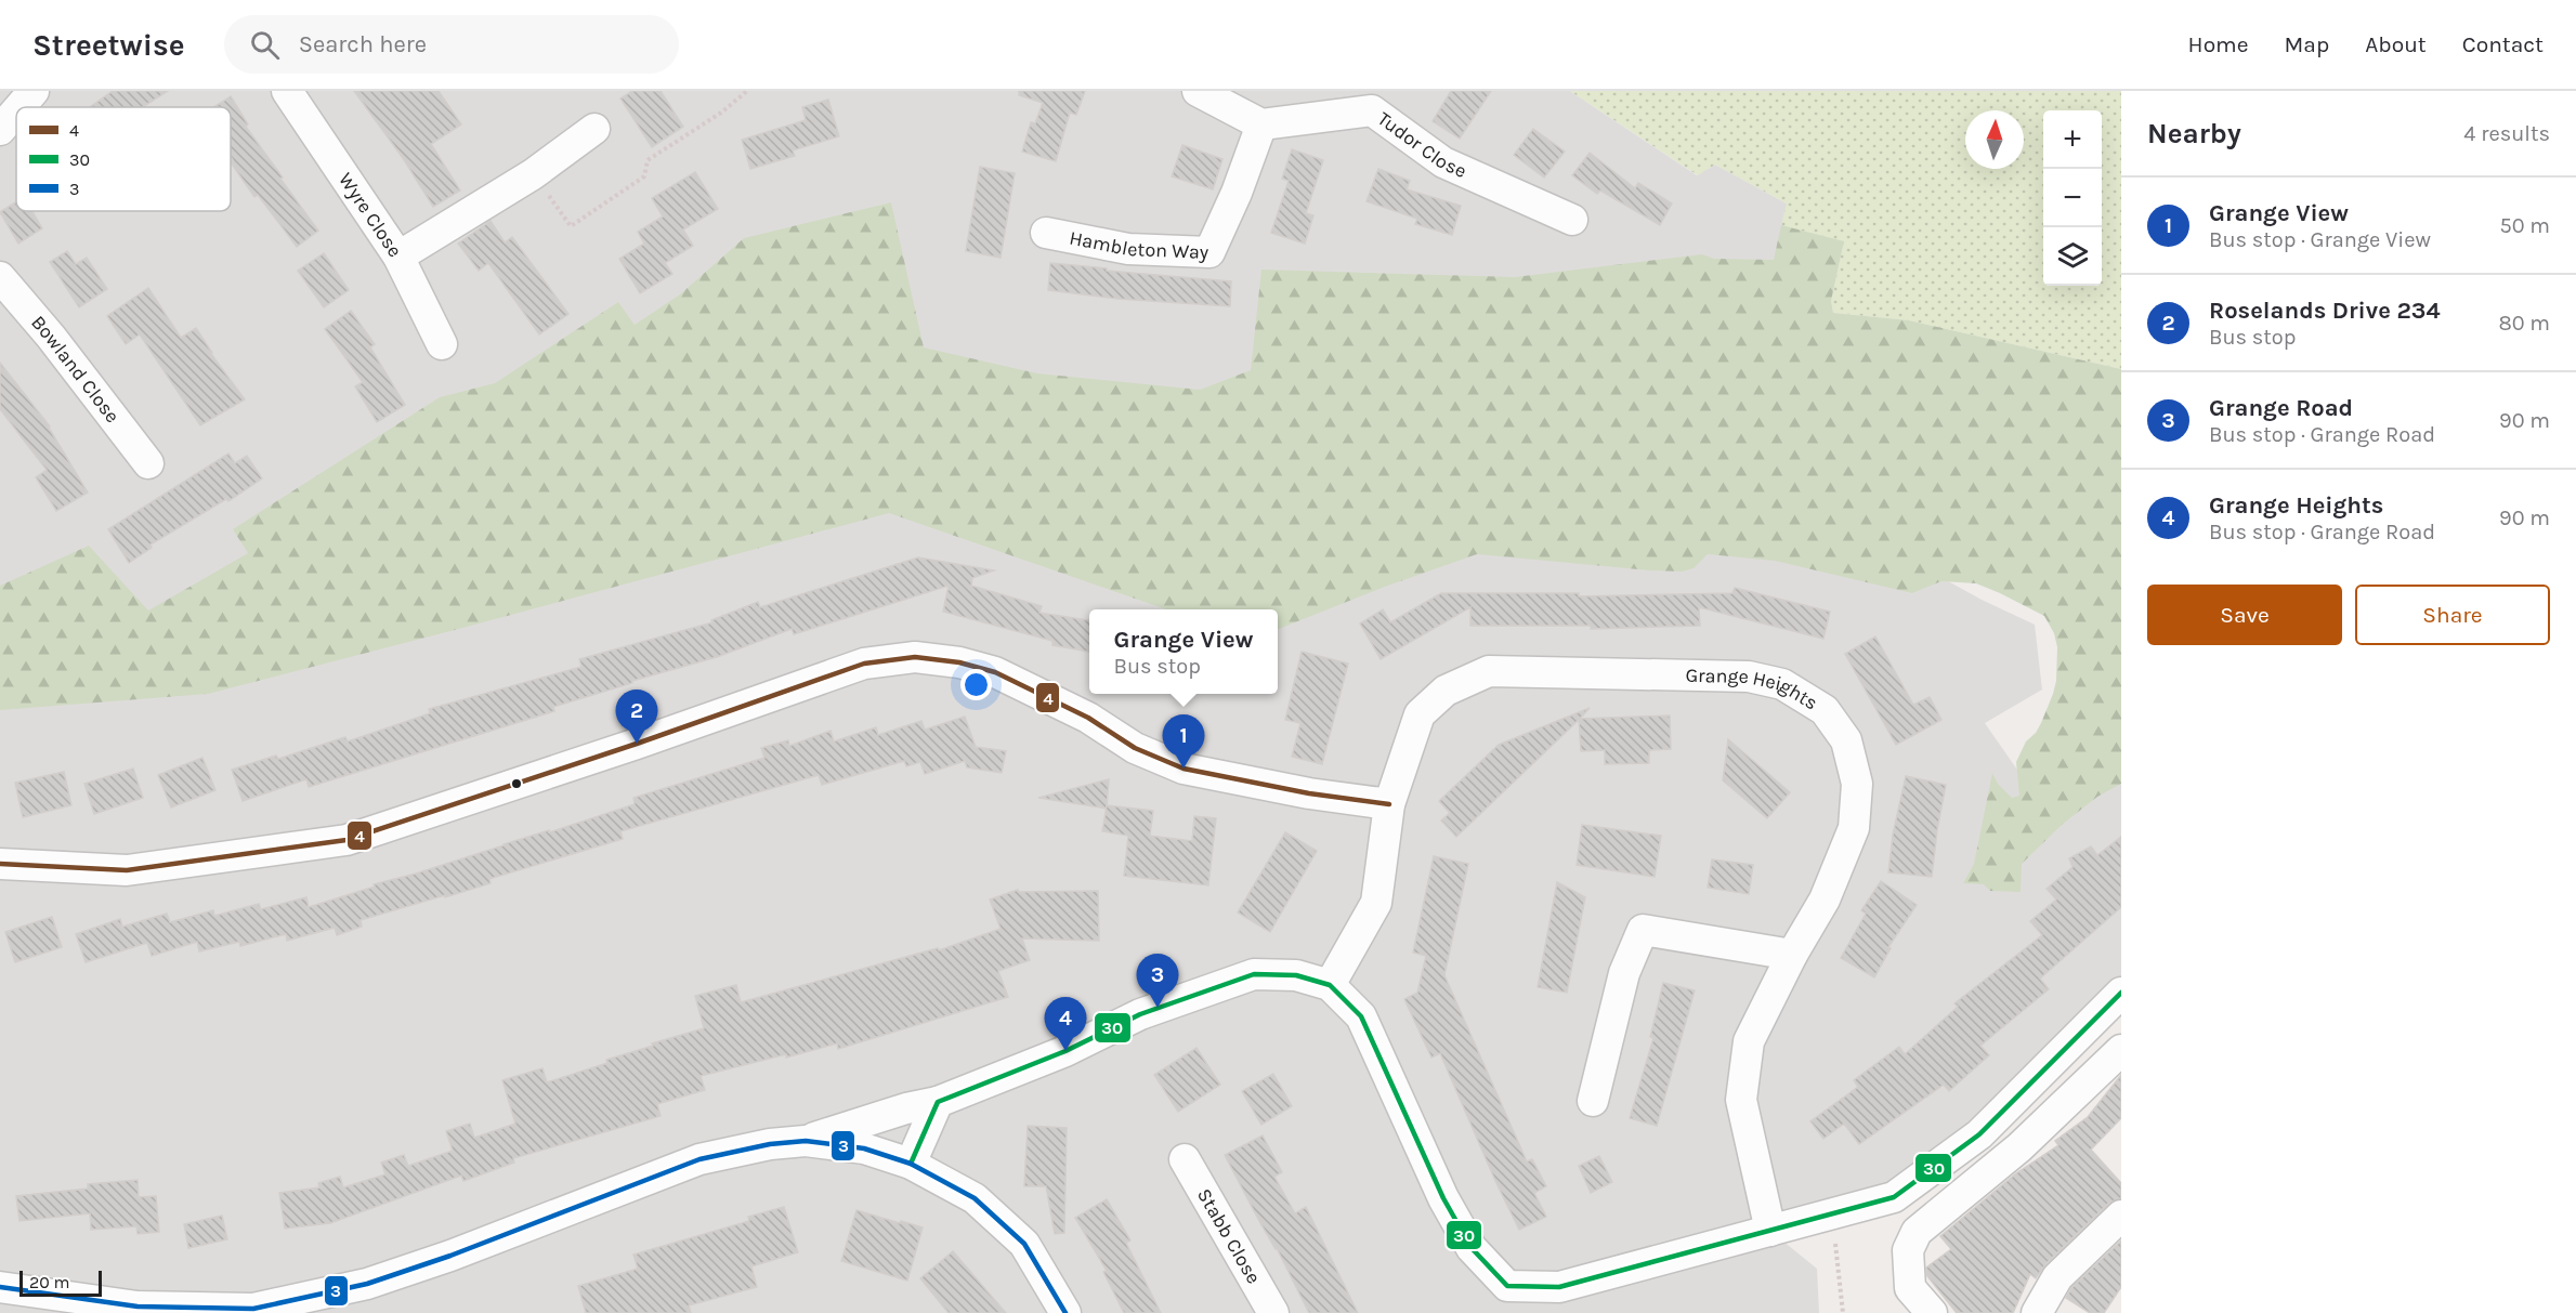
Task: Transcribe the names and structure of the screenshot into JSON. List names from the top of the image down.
{
  "streets": {
    "street": [
      "Tudor Close",
      "Wyre Close",
      "Hambleton Way",
      "Bowland Close",
      "Grange Heights",
      "Stabb Close"
    ]
  },
  "crossings": [
    ["Tudor Close", "Hambleton Way"]
  ],
  "lines": ["transit line 4", "transit line 30", "transit line 3"],
  "legend": ["4", "30", "3"],
  "scale_bar": "20 m",
  "north": "top",
  "page": {
    "header": "Streetwise",
    "search": "Search here",
    "nav": [
      "Home",
      "Map",
      "About",
      "Contact"
    ],
    "heading": ["Nearby", "4 results"],
    "map_buttons": ["+", "−"],
    "list": [
      {
        "mark": "1",
        "name": "Grange View",
        "note": "Bus stop · Grange View",
        "value": "50 m"
      },
      {
        "mark": "2",
        "name": "Roselands Drive 234",
        "note": "Bus stop",
        "value": "80 m"
      },
      {
        "mark": "3",
        "name": "Grange Road",
        "note": "Bus stop · Grange Road",
        "value": "90 m"
      },
      {
        "mark": "4",
        "name": "Grange Heights",
        "note": "Bus stop · Grange Road",
        "value": "90 m"
      }
    ],
    "buttons": ["Save", "Share"],
    "popup": ["Grange View", "Bus stop"],
    "pins": [
      "2",
      "1",
      "3",
      "4"
    ],
    "scale": "20 m"
  }
}
